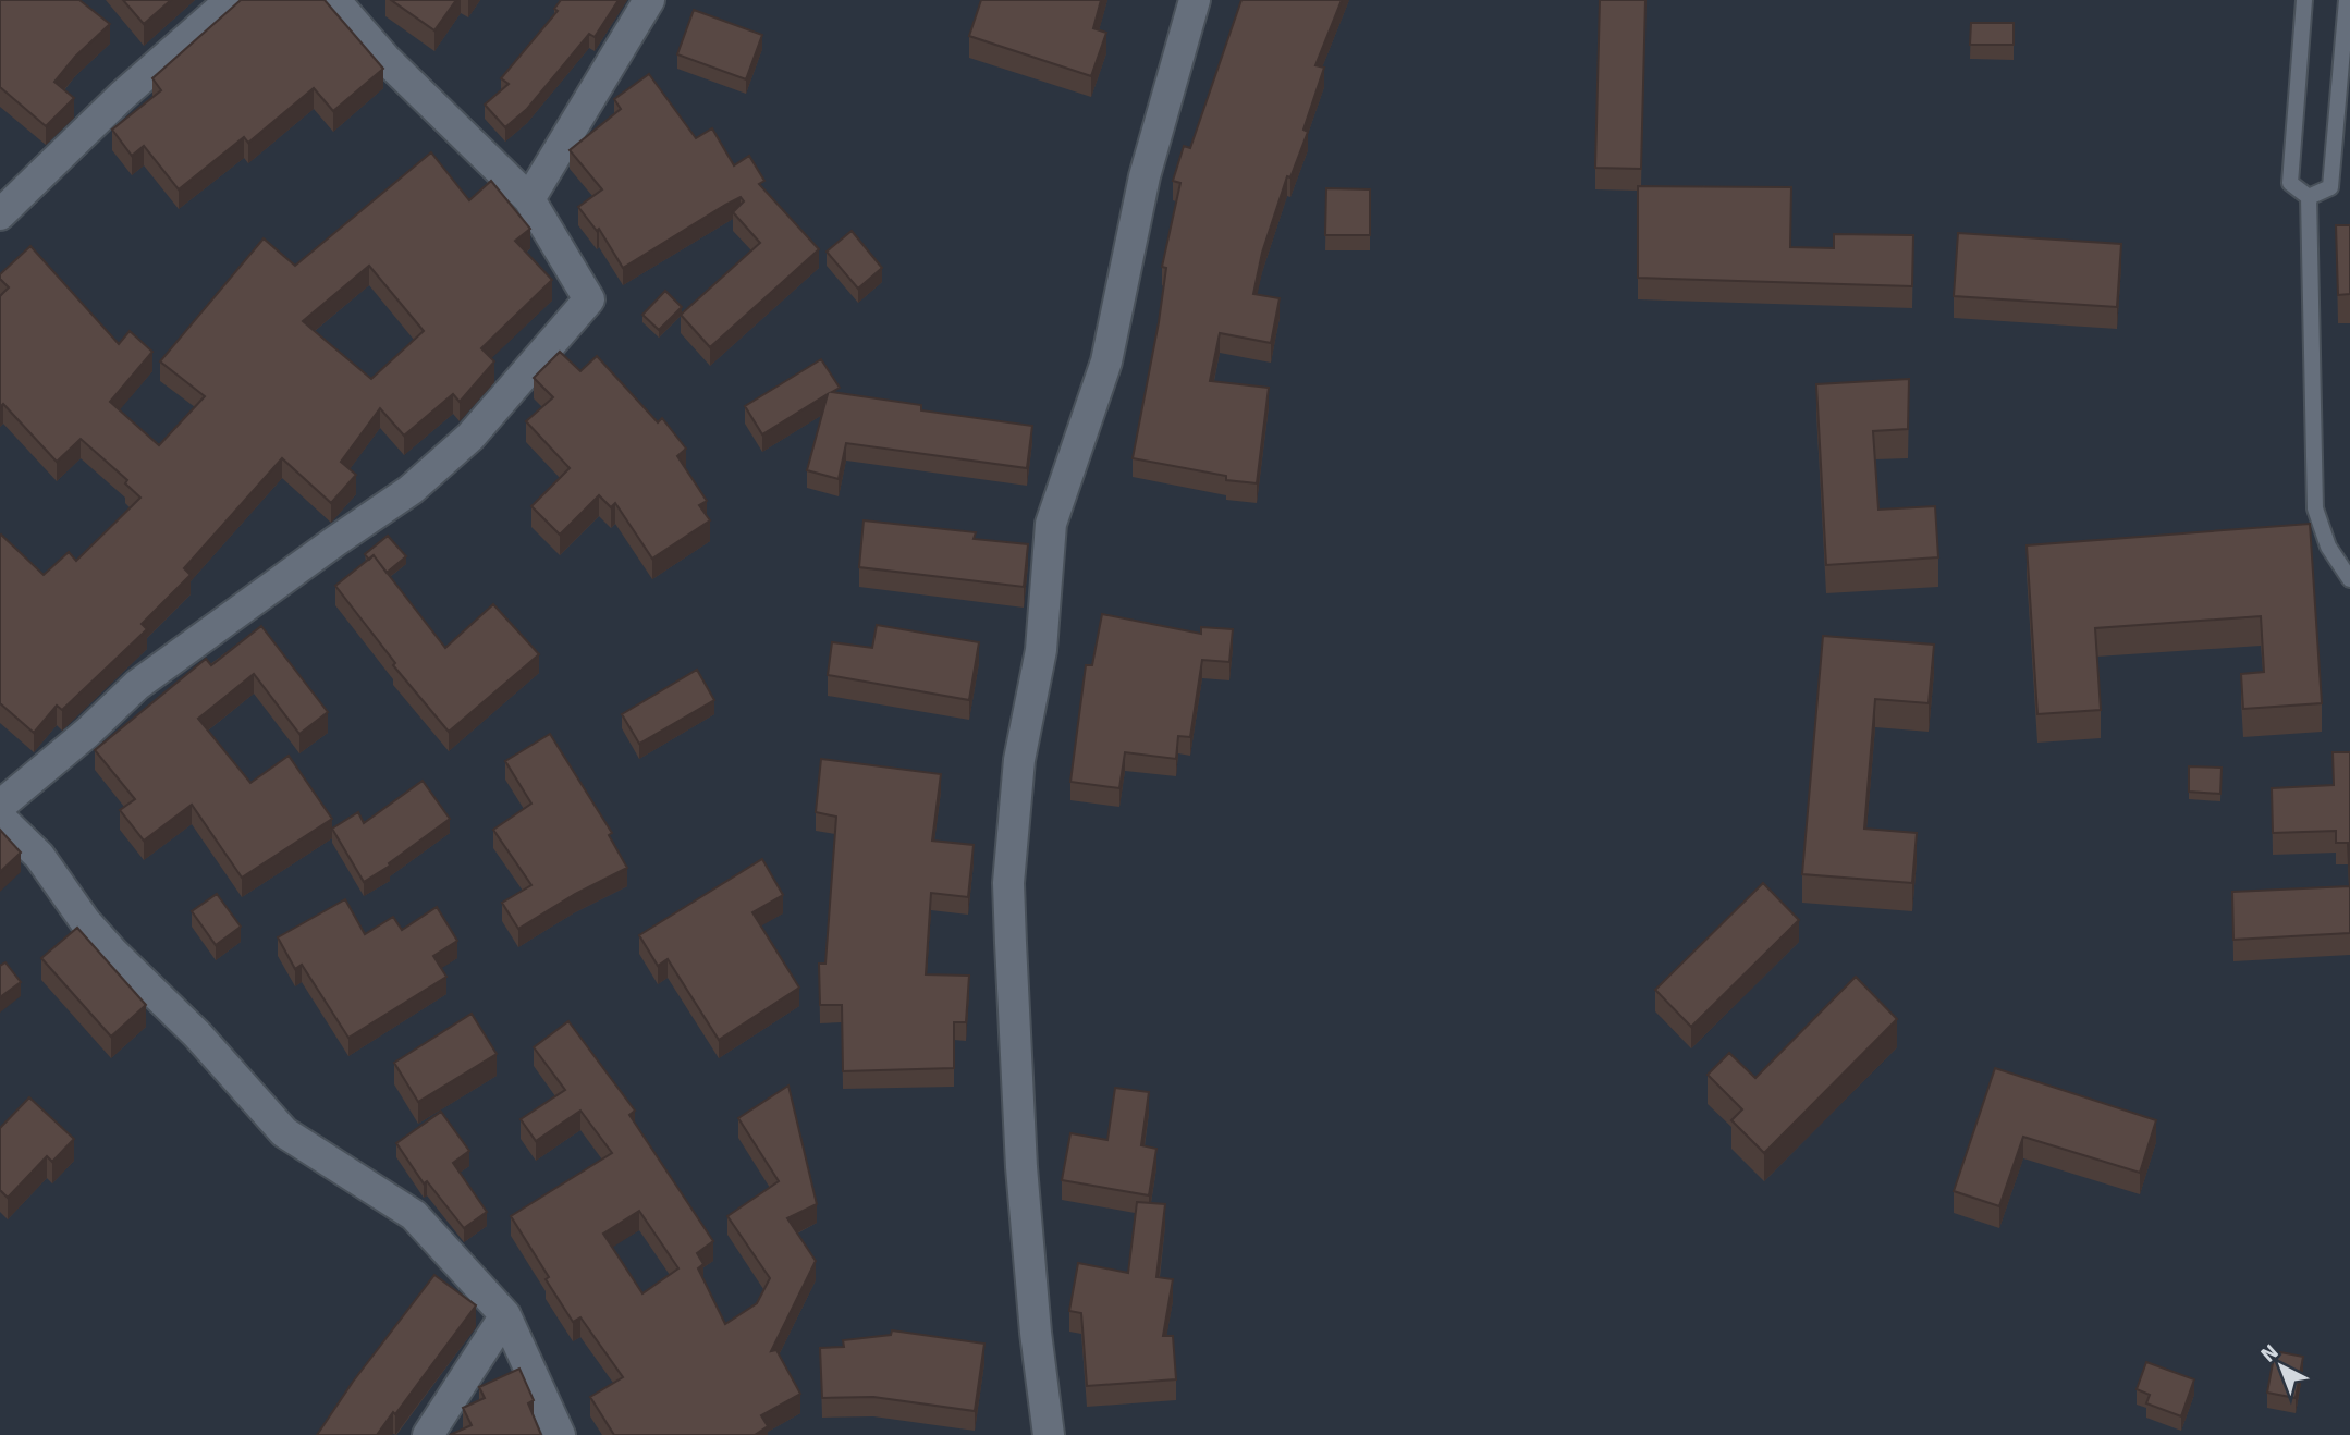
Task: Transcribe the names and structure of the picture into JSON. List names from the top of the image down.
{
  "north": "top left"
}
